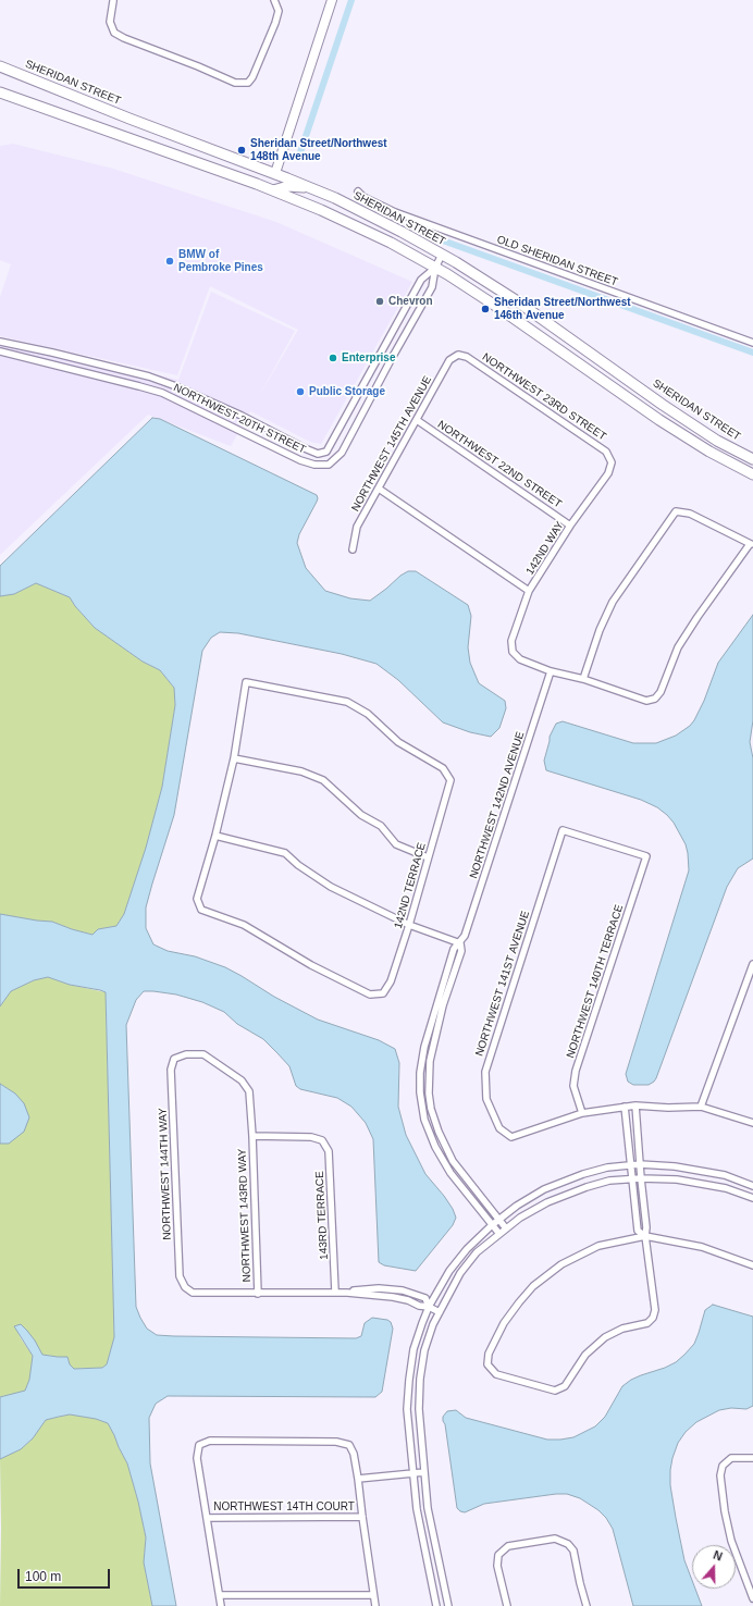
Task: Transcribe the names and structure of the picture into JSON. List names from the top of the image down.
{
  "streets": {
    "main road": ["SHERIDAN STREET"],
    "street": [
      "OLD SHERIDAN STREET",
      "NORTHWEST 23RD STREET",
      "NORTHWEST 20TH STREET",
      "NORTHWEST 145TH AVENUE",
      "NORTHWEST 22ND STREET",
      "142ND WAY",
      "NORTHWEST 142ND AVENUE",
      "142ND TERRACE",
      "NORTHWEST 140TH TERRACE",
      "NORTHWEST 141ST AVENUE",
      "NORTHWEST 144TH WAY",
      "NORTHWEST 143RD WAY",
      "143RD TERRACE",
      "NORTHWEST 14TH COURT"
    ]
  },
  "crossings": [
    ["NORTHWEST 23RD STREET", "NORTHWEST 145TH AVENUE"],
    ["NORTHWEST 23RD STREET", "142ND WAY"],
    ["NORTHWEST 145TH AVENUE", "NORTHWEST 22ND STREET"],
    ["NORTHWEST 22ND STREET", "142ND WAY"],
    ["142ND WAY", "NORTHWEST 142ND AVENUE"],
    ["NORTHWEST 140TH TERRACE", "NORTHWEST 141ST AVENUE"],
    ["NORTHWEST 144TH WAY", "NORTHWEST 143RD WAY"],
    ["NORTHWEST 143RD WAY", "143RD TERRACE"]
  ],
  "places": [
    "Sheridan Street/Northwest 148th Avenue",
    "BMW of Pembroke Pines",
    "Chevron",
    "Sheridan Street/Northwest 146th Avenue",
    "Enterprise",
    "Public Storage"
  ],
  "scale_bar": "100 m",
  "north": "top"
}
